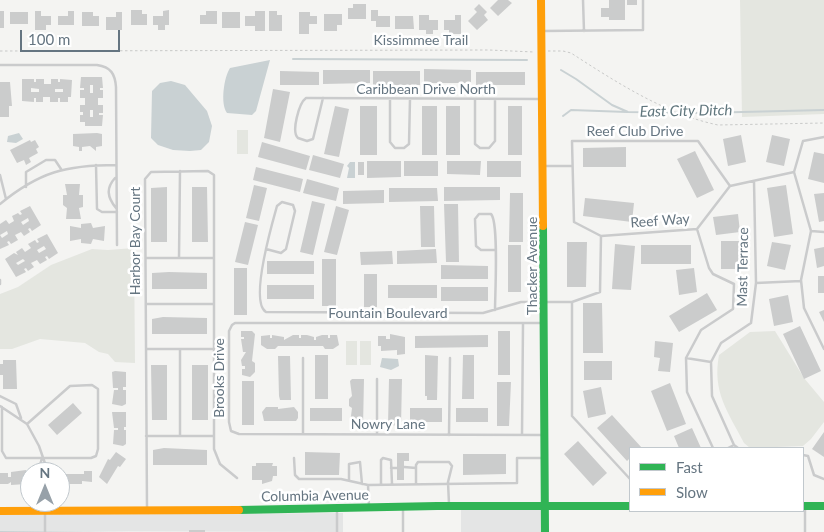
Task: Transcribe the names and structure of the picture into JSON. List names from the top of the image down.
{
  "streets": {
    "street": ["Thacker Avenue", "Columbia Avenue"],
    "lane": [
      "Caribbean Drive North",
      "Reef Club Drive",
      "Reef Way",
      "Harbor Bay Court",
      "Mast Terrace",
      "Fountain Boulevard",
      "Brooks Drive",
      "Nowry Lane"
    ],
    "path": ["Kissimmee Trail"]
  },
  "crossings": [
    ["Kissimmee Trail", "Thacker Avenue"],
    ["Caribbean Drive North", "Thacker Avenue"],
    ["Reef Club Drive", "Reef Way"],
    ["Harbor Bay Court", "Columbia Avenue"],
    ["Thacker Avenue", "Fountain Boulevard"],
    ["Thacker Avenue", "Nowry Lane"],
    ["Thacker Avenue", "Columbia Avenue"],
    ["Fountain Boulevard", "Brooks Drive"],
    ["Brooks Drive", "Nowry Lane"]
  ],
  "water": ["East City Ditch"],
  "legend": ["Fast", "Slow"],
  "scale_bar": "100 m",
  "north": "top"
}
